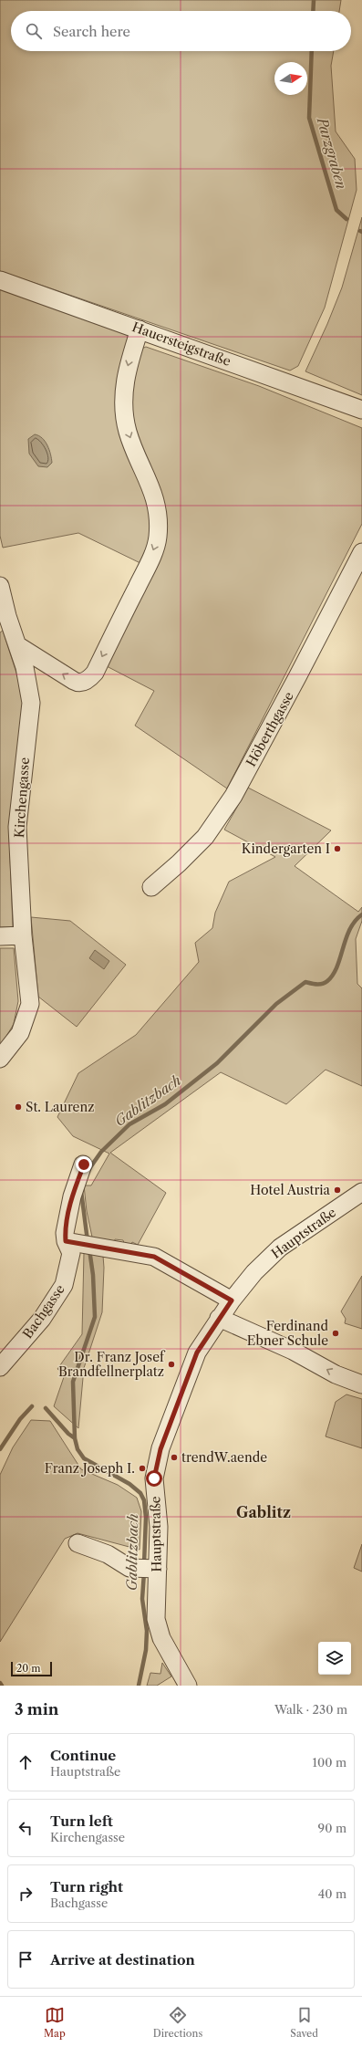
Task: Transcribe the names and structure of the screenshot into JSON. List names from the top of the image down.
{
  "streets": {
    "street": [
      "Hauersteigstraße",
      "Höberthgasse",
      "Kirchengasse",
      "Hauptstraße",
      "Bachgasse"
    ]
  },
  "districts": ["Gablitz"],
  "water": ["Parzgraben", "Gablitzbach"],
  "places": [
    "Kindergarten I",
    "St. Laurenz",
    "Hotel Austria",
    "Ferdinand Ebner Schule",
    "Dr. Franz Josef Brandfellnerplatz",
    "trendW.aende",
    "Franz Joseph I."
  ],
  "scale_bar": "20 m",
  "north": "right",
  "page": {
    "search": "Search here",
    "scale": "20 m",
    "heading": ["3 min", "Walk · 230 m"],
    "list": [
      ["Continue", "Hauptstraße", "100 m"],
      ["Turn left", "Kirchengasse", "90 m"],
      ["Turn right", "Bachgasse", "40 m"],
      "Arrive at destination"
    ],
    "nav": ["Map", "Directions", "Saved"]
  }
}
